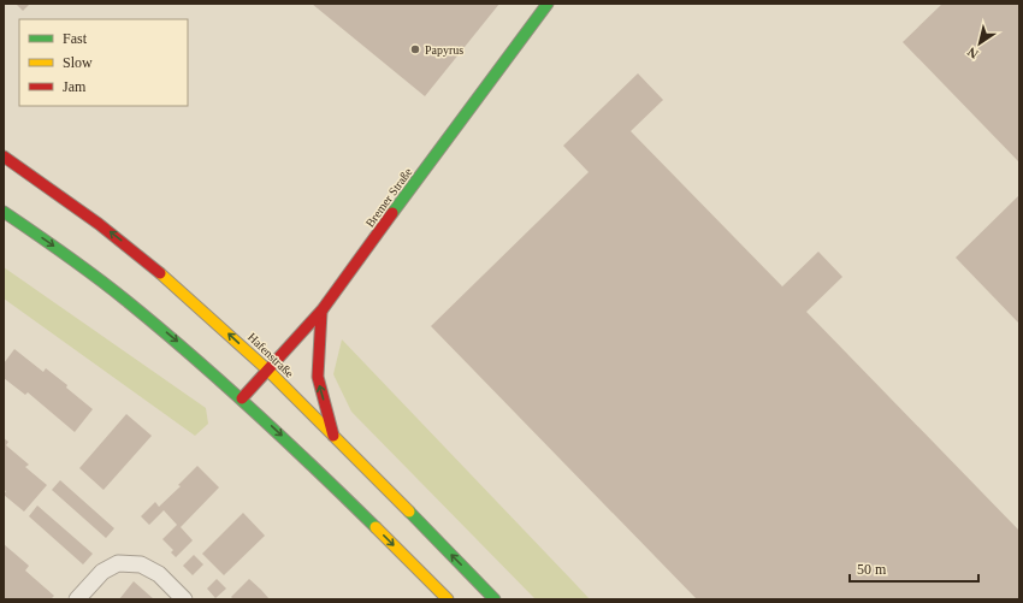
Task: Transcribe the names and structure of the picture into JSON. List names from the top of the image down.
{
  "streets": {
    "main road": ["Bremer Straße", "Hafenstraße"]
  },
  "crossings": [
    ["Bremer Straße", "Hafenstraße"]
  ],
  "places": ["Papyrus"],
  "legend": ["Fast", "Slow", "Jam"],
  "scale_bar": "50 m",
  "north": "bottom left"
}
